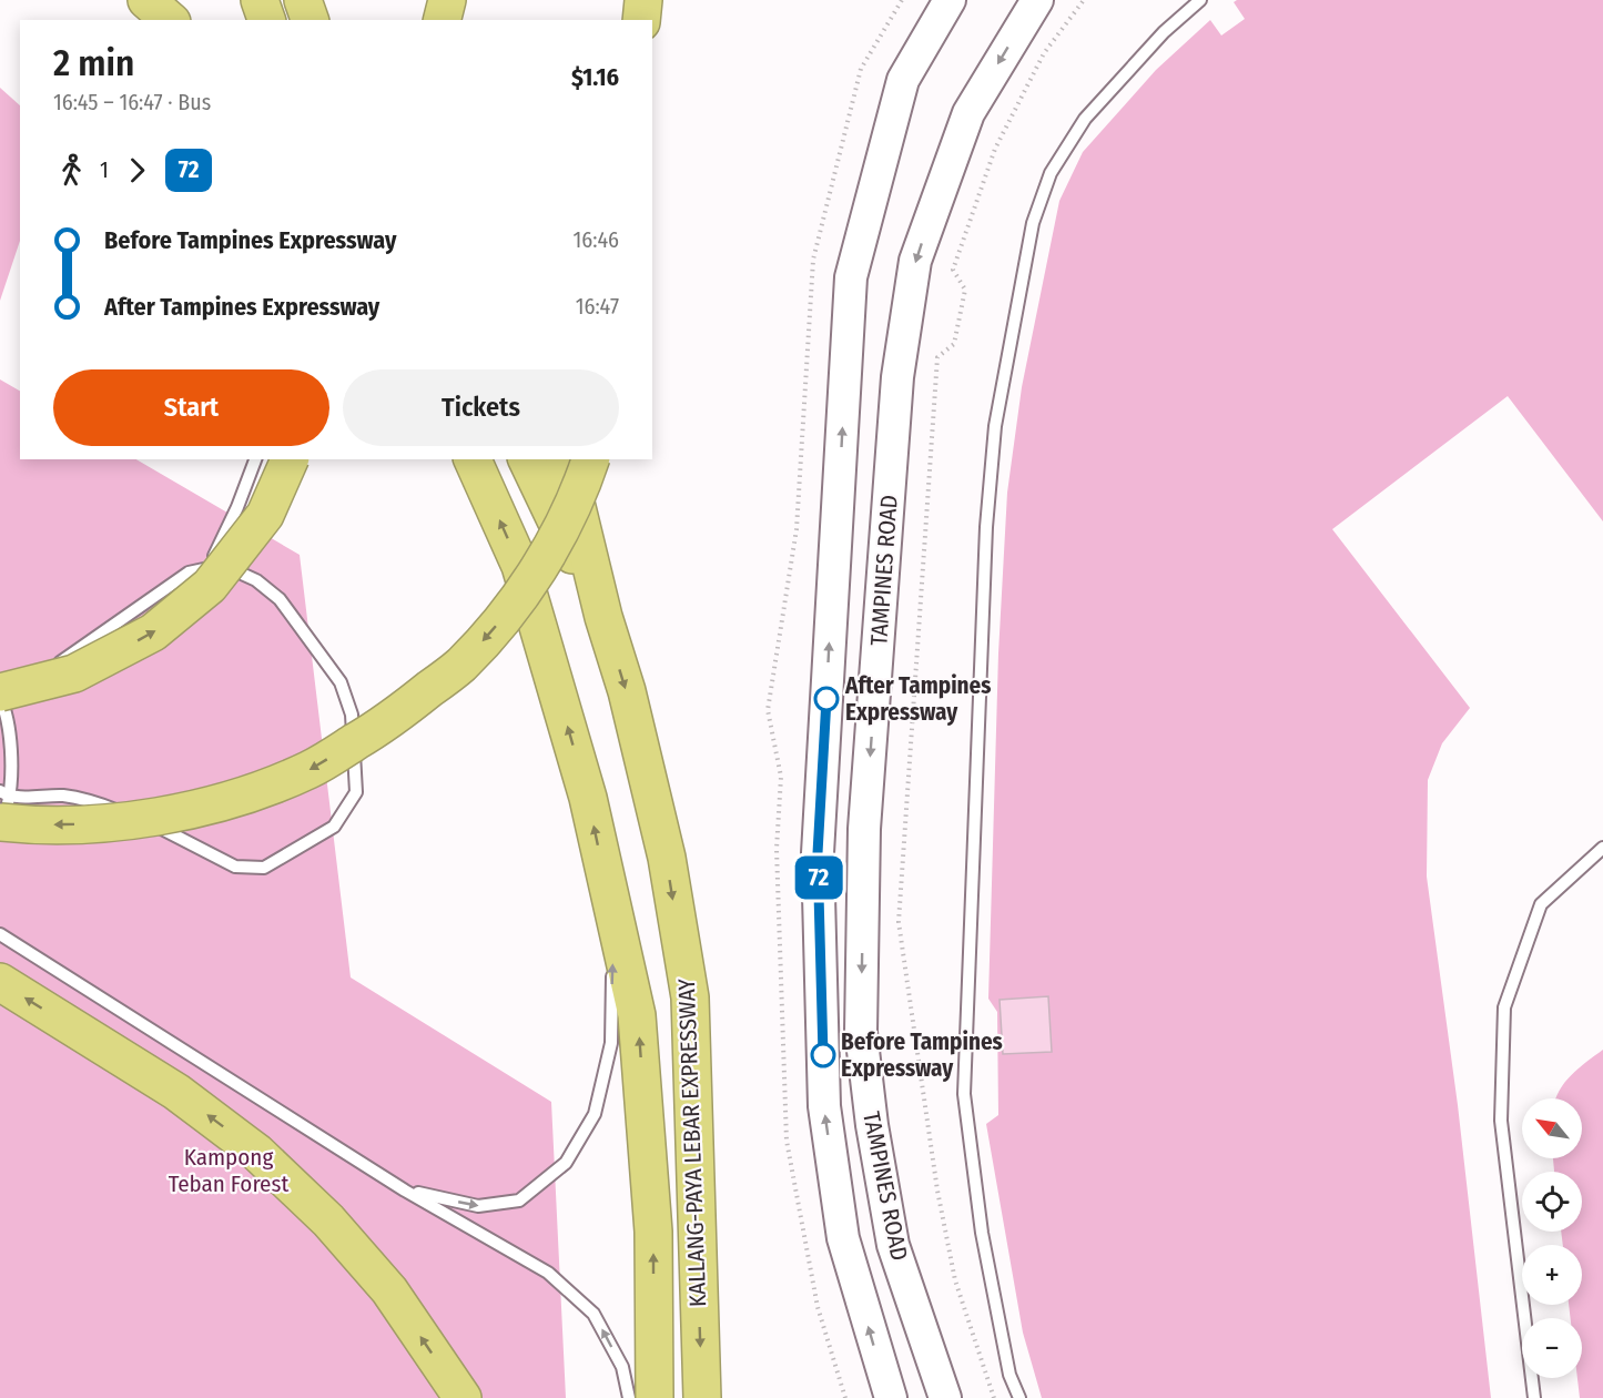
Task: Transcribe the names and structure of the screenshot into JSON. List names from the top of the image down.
{
  "streets": {
    "highway": ["KALLANG-PAYA LEBAR EXPRESSWAY"],
    "main road": ["TAMPINES ROAD"]
  },
  "parks": ["Kampong Teban Forest"],
  "places": ["After Tampines Expressway", "Before Tampines Expressway"],
  "lines": ["bus line 72"],
  "north": "top left",
  "page": {
    "on_map": "72",
    "heading": ["2 min", "16:45 – 16:47 · Bus", "$1.16"],
    "legs": ["1", "72"],
    "list": [
      {
        "name": "Before Tampines Expressway",
        "value": "16:46"
      },
      {
        "name": "After Tampines Expressway",
        "value": "16:47"
      }
    ],
    "buttons": ["Start", "Tickets"],
    "map_buttons": ["+", "−"]
  }
}
